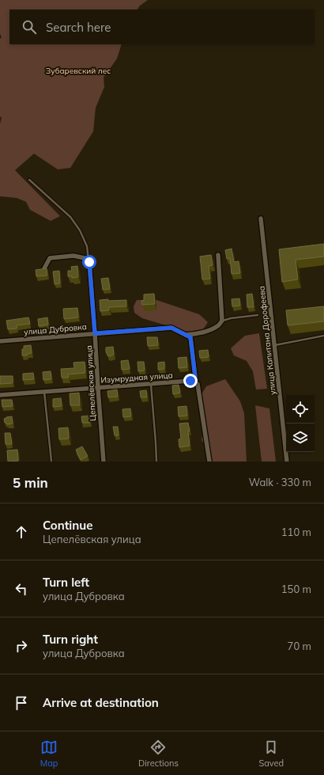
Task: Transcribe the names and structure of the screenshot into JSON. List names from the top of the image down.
{
  "streets": {
    "street": [
      "улица Дубровка",
      "улица Капитана Дорофеева",
      "Изумрудная улица",
      "Цепелёвская улица"
    ]
  },
  "crossings": [
    ["улица Дубровка", "Цепелёвская улица"],
    ["Изумрудная улица", "Цепелёвская улица"]
  ],
  "parks": ["Зубаревский лес"],
  "page": {
    "search": "Search here",
    "heading": ["5 min", "Walk · 330 m"],
    "list": [
      ["Continue", "Цепелёвская улица", "110 m"],
      ["Turn left", "улица Дубровка", "150 m"],
      ["Turn right", "улица Дубровка", "70 m"],
      "Arrive at destination"
    ],
    "nav": ["Map", "Directions", "Saved"]
  }
}
